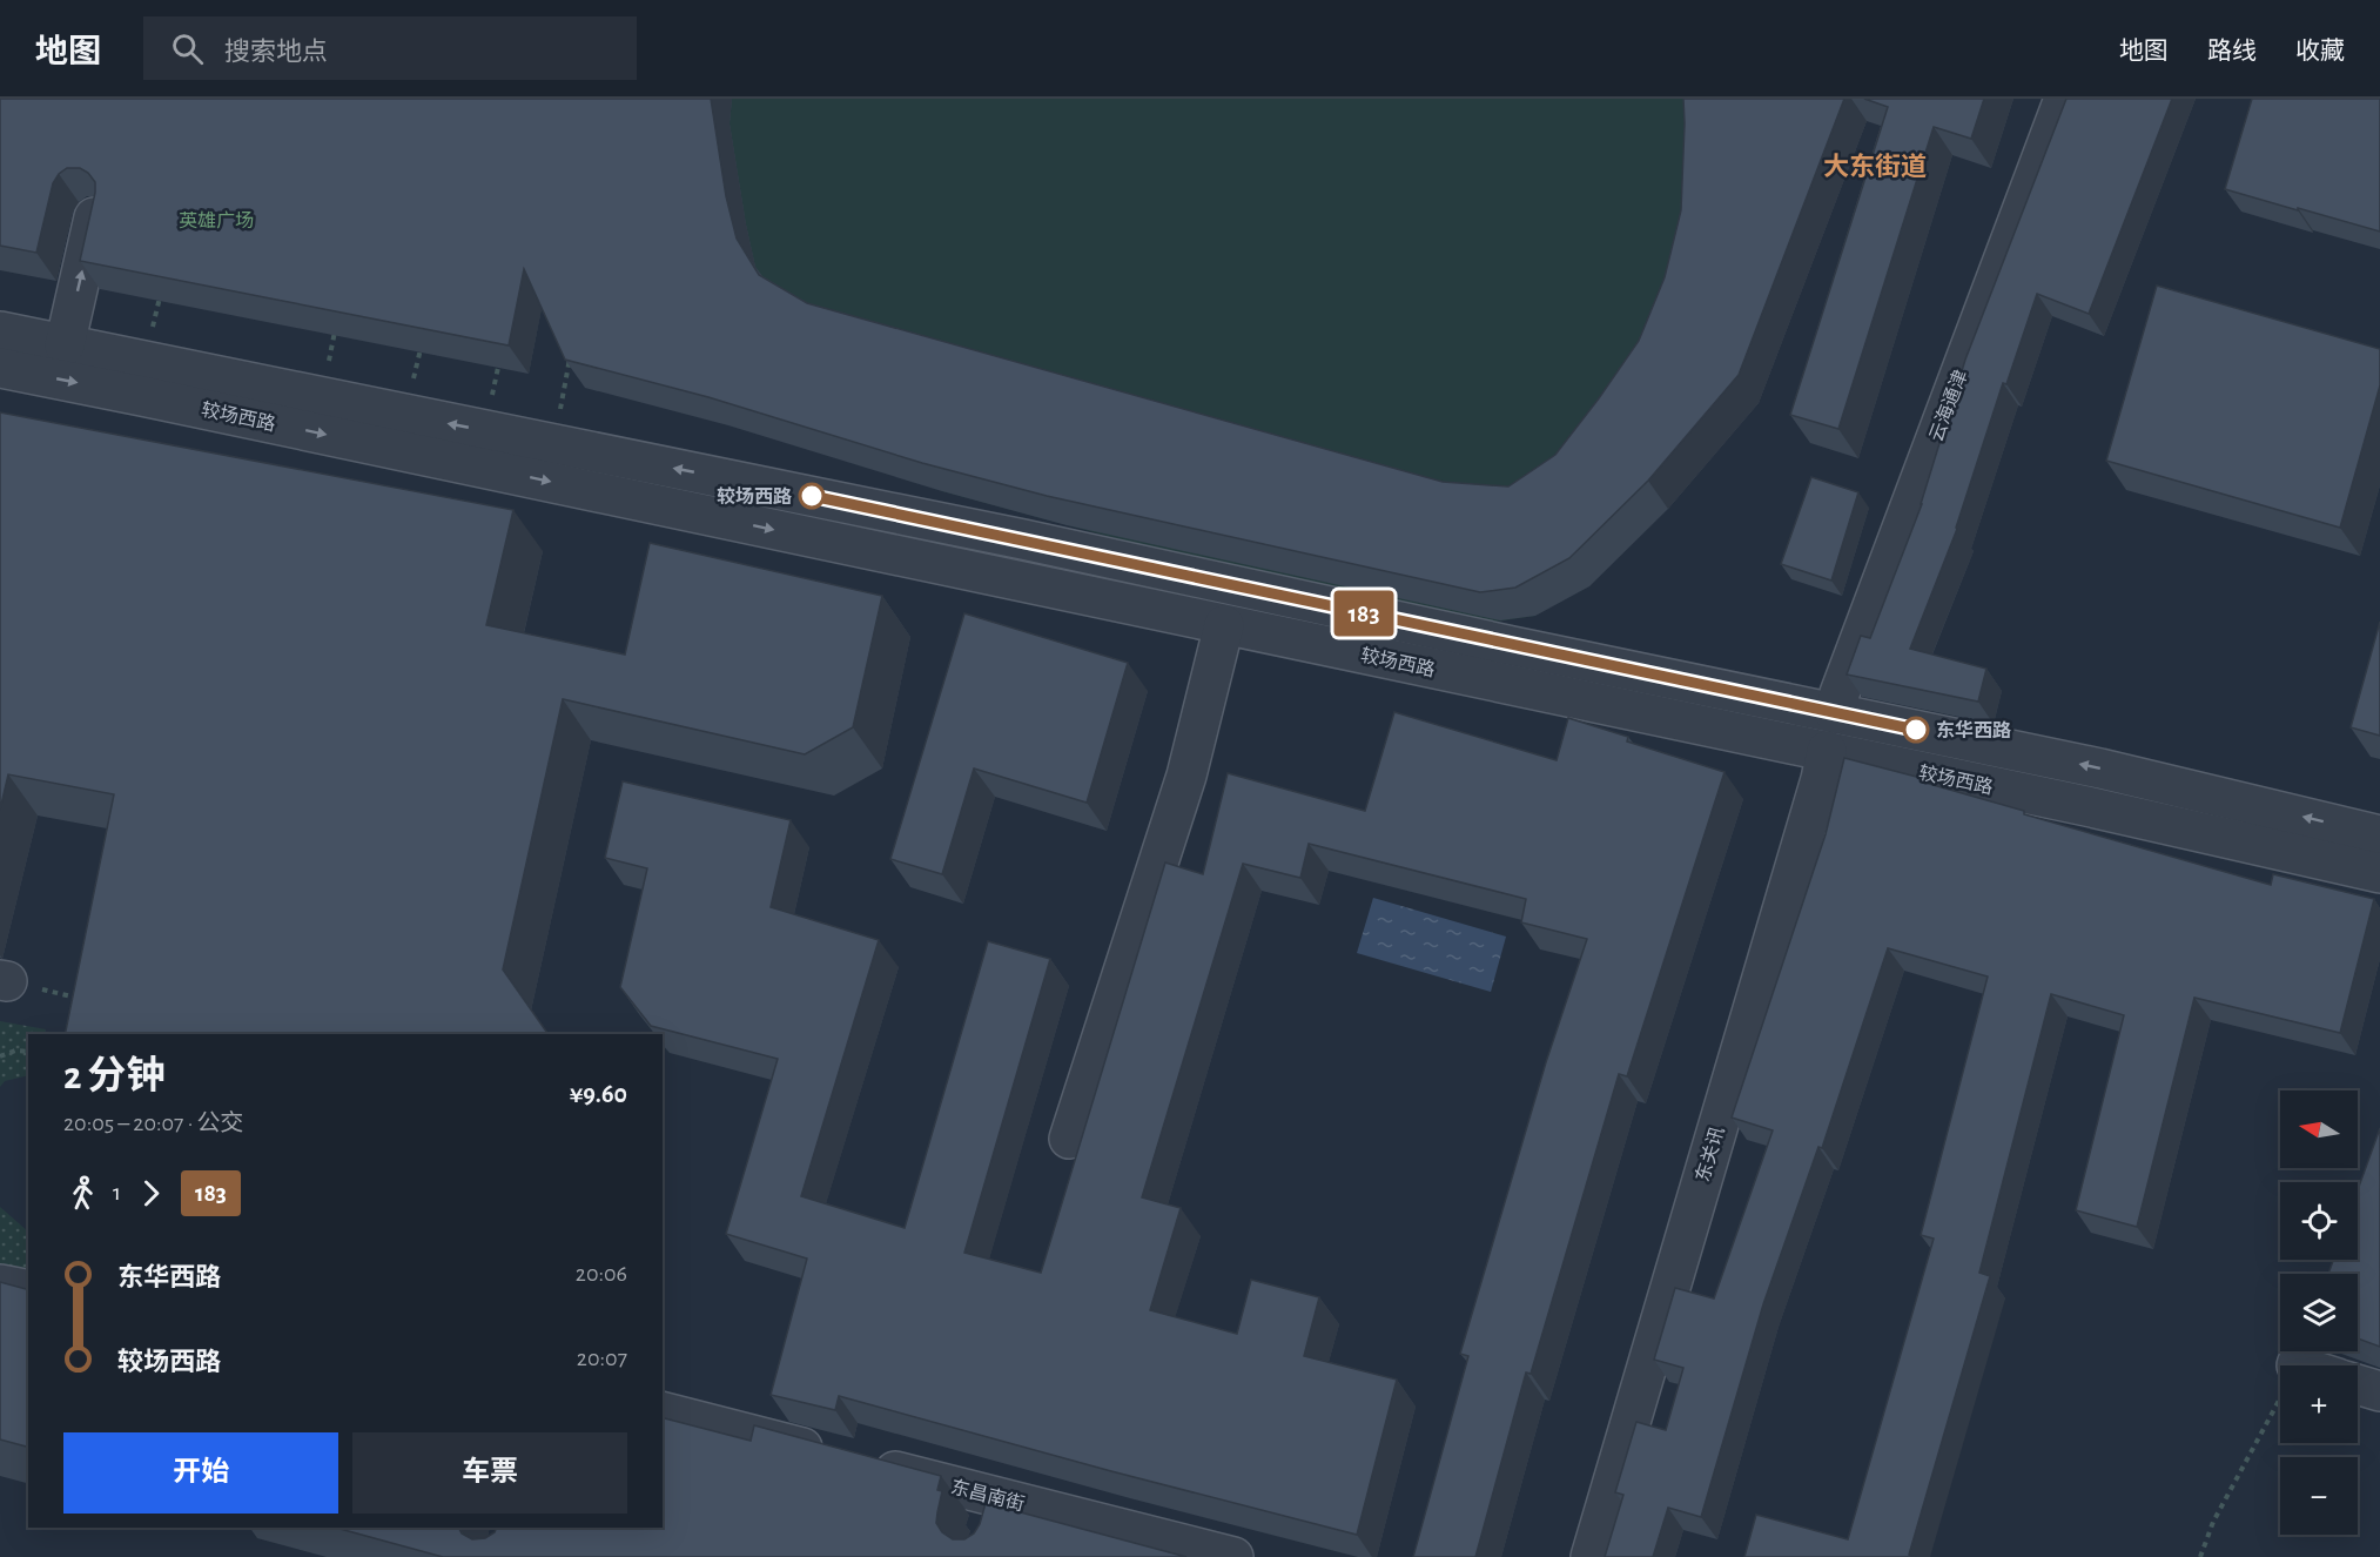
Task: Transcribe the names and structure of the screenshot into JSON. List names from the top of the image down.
{
  "streets": {
    "street": [
      "云海通津",
      "较场西路",
      "东关讯",
      "东昌南街"
    ]
  },
  "crossings": [
    ["云海通津", "较场西路"],
    ["较场西路", "东关讯"]
  ],
  "districts": ["大东街道"],
  "parks": ["英雄广场"],
  "places": ["较场西路", "东华西路"],
  "lines": ["bus line 183"],
  "north": "left",
  "page": {
    "header": "地图",
    "search": "搜索地点",
    "nav": ["地图", "路线", "收藏"],
    "on_map": "183",
    "heading": ["2 分钟", "20:05 – 20:07 · 公交", "¥9.60"],
    "map_buttons": ["+", "−"],
    "legs": ["1", "183"],
    "list": [
      {
        "name": "东华西路",
        "value": "20:06"
      },
      {
        "name": "较场西路",
        "value": "20:07"
      }
    ],
    "buttons": ["开始", "车票"]
  }
}
